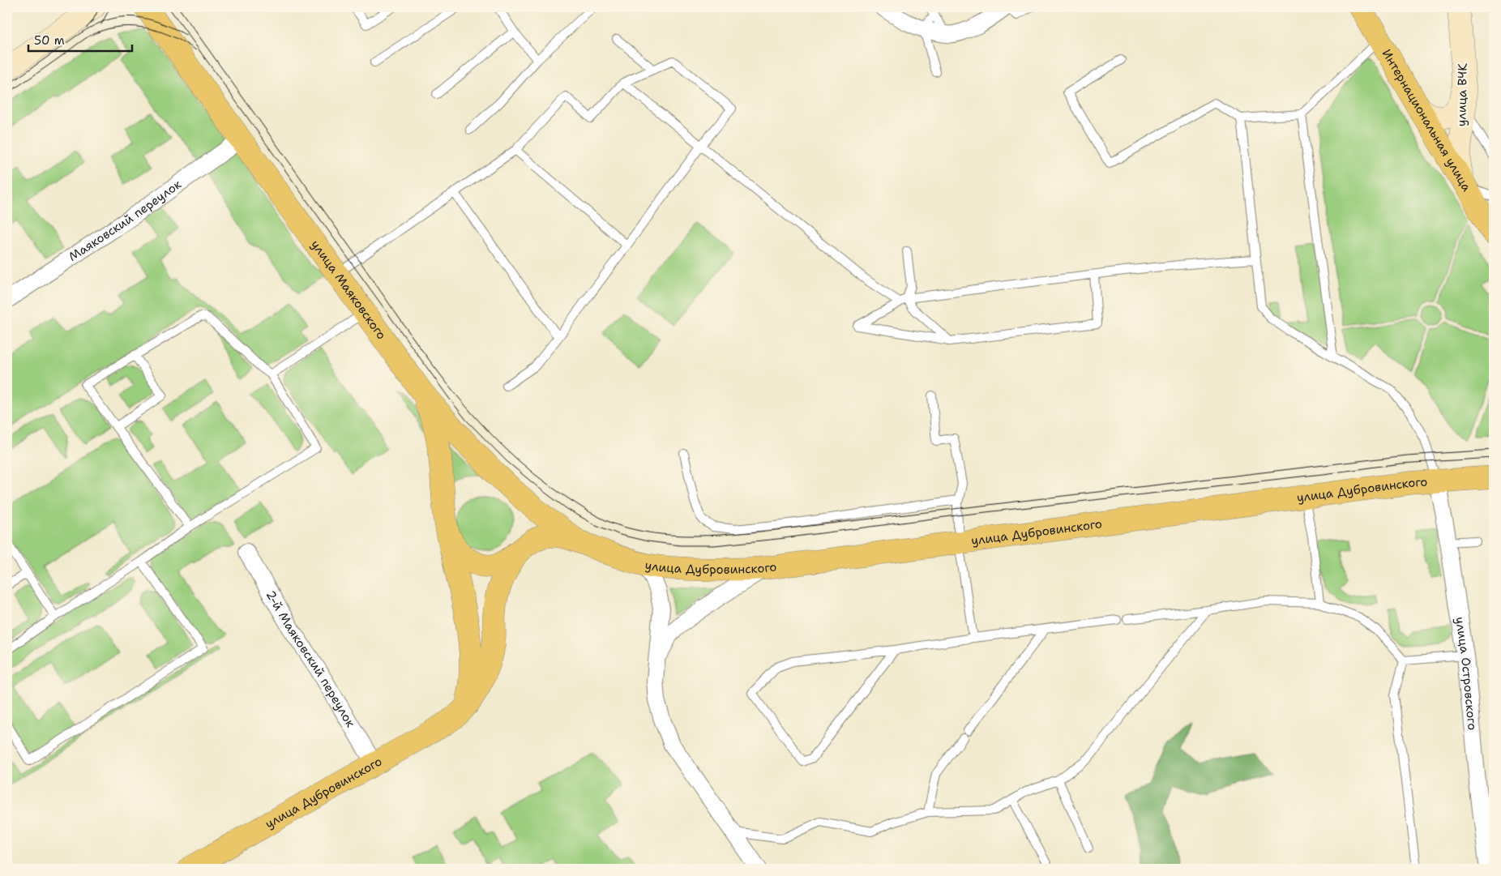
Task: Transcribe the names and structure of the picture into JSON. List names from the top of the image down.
{
  "streets": {
    "main road": [
      "улица ВЧК",
      "Интернациональная улица",
      "улица Маяковского",
      "улица Дубровинского"
    ],
    "street": ["Маяковский переулок", "2-й Маяковский переулок", "улица Островского"]
  },
  "crossings": [
    ["улица ВЧК", "Интернациональная улица"],
    ["Маяковский переулок", "улица Маяковского"],
    ["улица Маяковского", "улица Дубровинского"],
    ["улица Дубровинского", "2-й Маяковский переулок"],
    ["улица Дубровинского", "улица Островского"]
  ],
  "scale_bar": "50 m"
}
